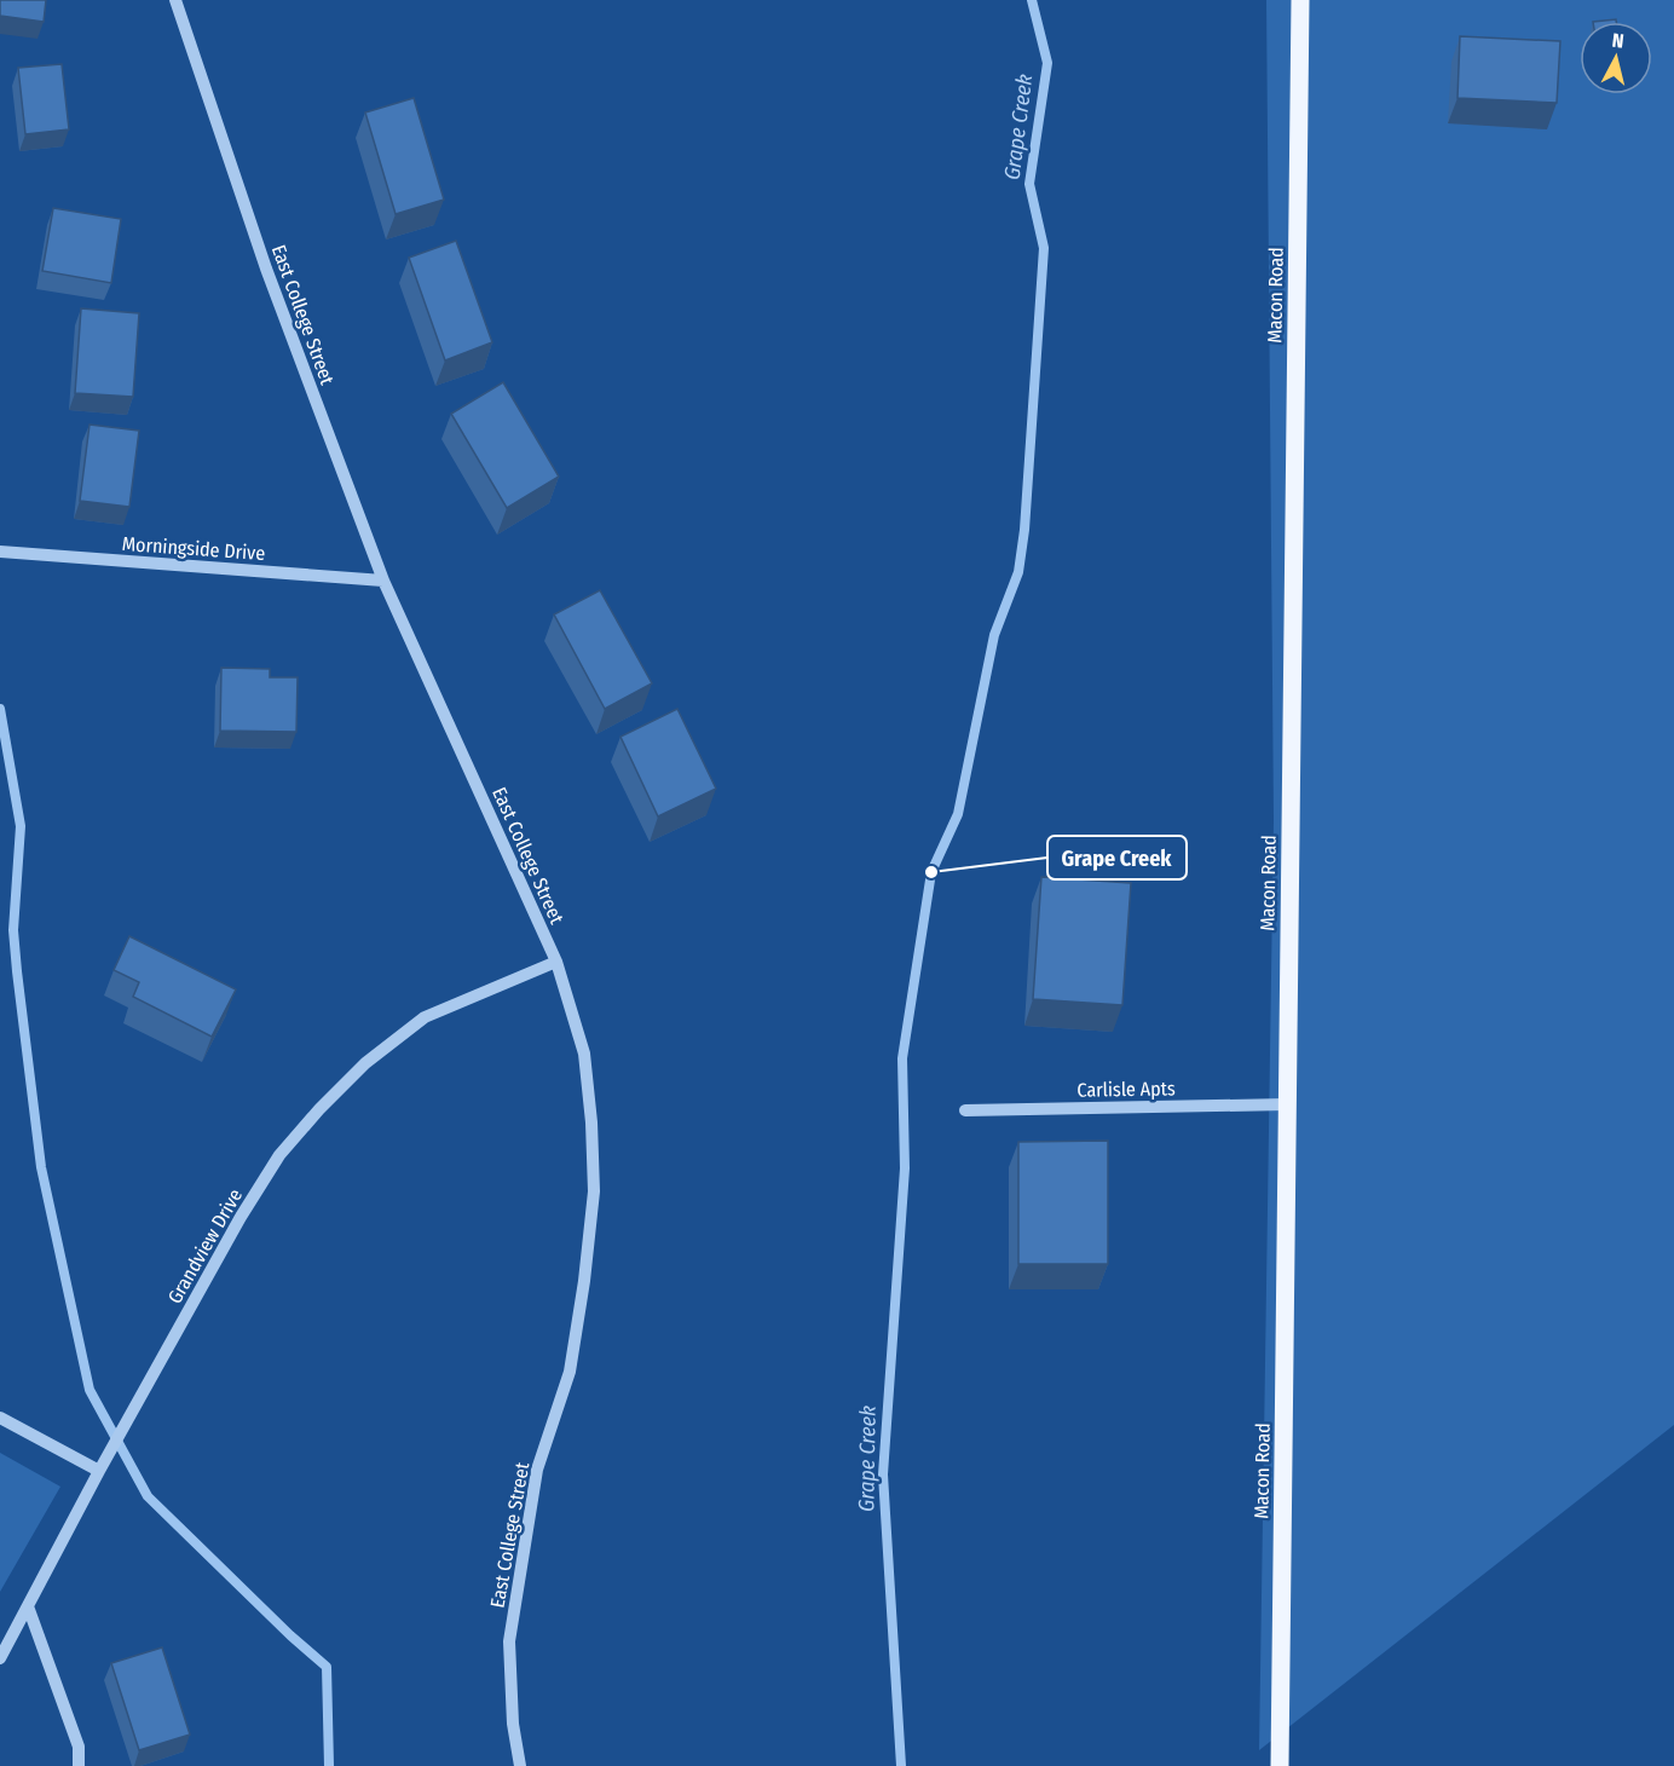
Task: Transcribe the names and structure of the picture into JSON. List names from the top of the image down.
{
  "streets": {
    "main road": ["Macon Road"],
    "street": [
      "East College Street",
      "Morningside Drive",
      "Carlisle Apts",
      "Grandview Drive"
    ]
  },
  "crossings": [
    ["Macon Road", "Carlisle Apts"],
    ["East College Street", "Morningside Drive"],
    ["East College Street", "Grandview Drive"]
  ],
  "water": ["Grape Creek"],
  "places": ["Grape Creek"],
  "north": "top"
}
